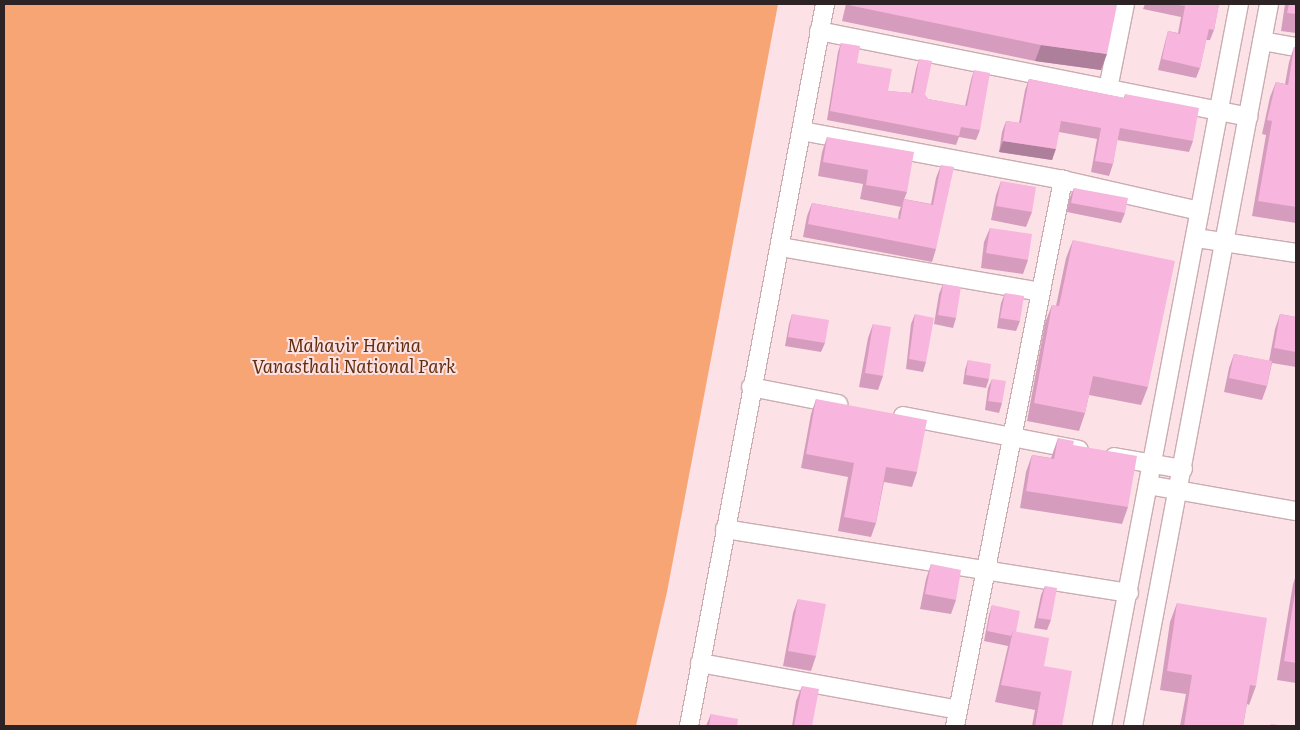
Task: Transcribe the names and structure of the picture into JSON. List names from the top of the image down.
{
  "parks": ["Mahavir Harina Vanasthali National Park"]
}
